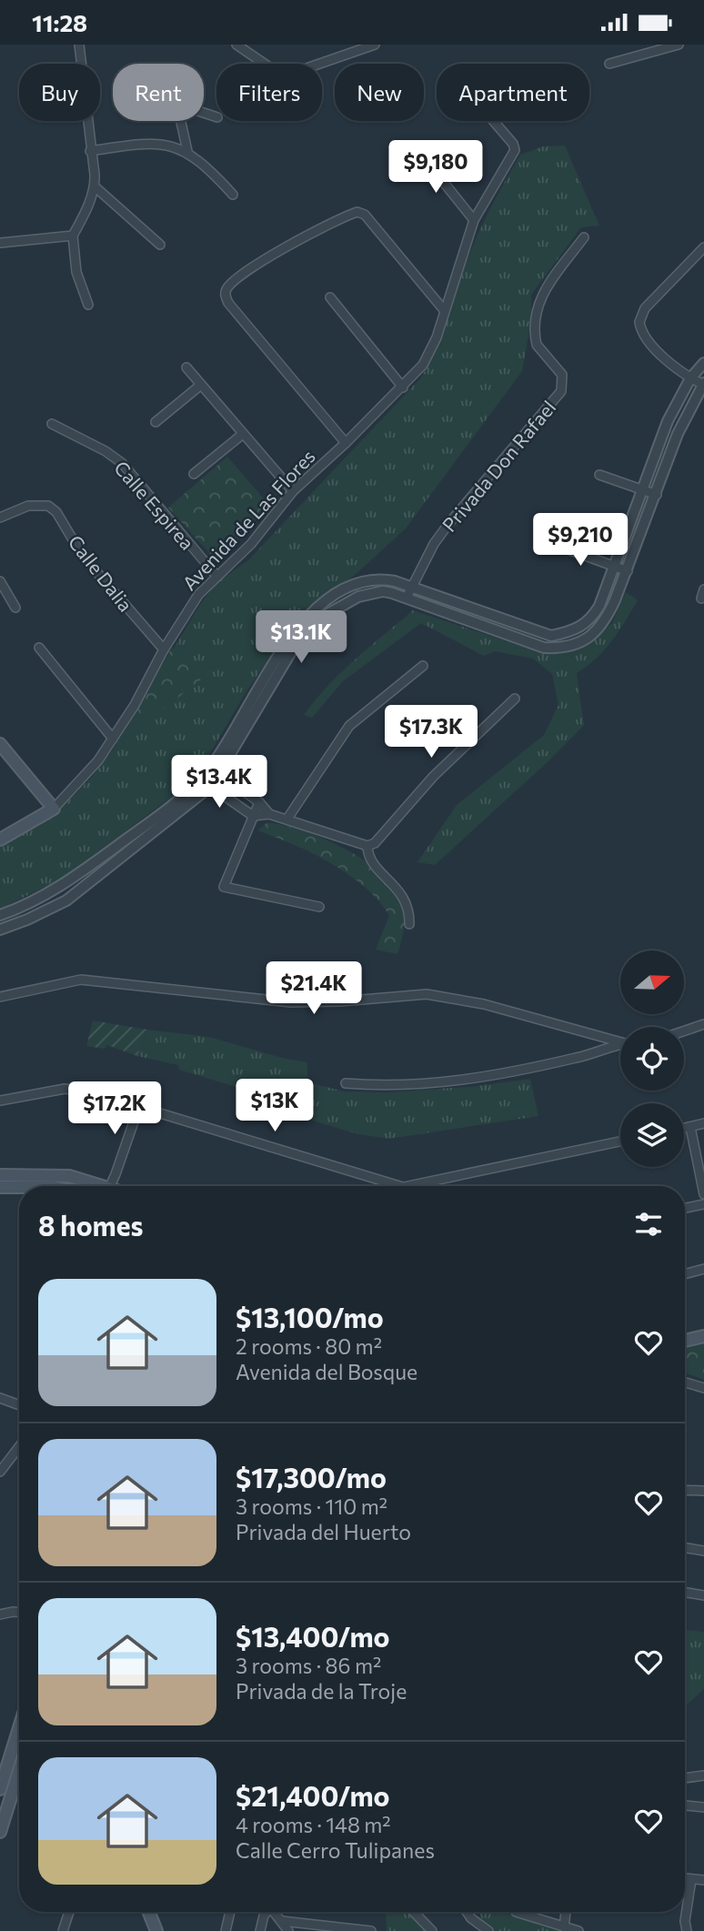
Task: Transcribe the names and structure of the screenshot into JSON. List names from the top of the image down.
{
  "streets": {
    "main road": ["Avenida de Las Flores"],
    "street": ["Privada Don Rafael", "Calle Espirea", "Calle Dalia"]
  },
  "crossings": [
    ["Calle Espirea", "Avenida de Las Flores"],
    ["Avenida de Las Flores", "Calle Dalia"]
  ],
  "north": "right",
  "page": {
    "status": "11:28",
    "chip": [
      "Buy",
      "Rent",
      "Filters",
      "New",
      "Apartment"
    ],
    "price": [
      "$9,180",
      "$9,210",
      "$13.1K",
      "$17.3K",
      "$13.4K",
      "$21.4K",
      "$13K",
      "$17.2K"
    ],
    "heading": "8 homes",
    "list": [
      {
        "name": "$13,100/mo",
        "note": "2 rooms · 80 m² · Avenida del Bosque"
      },
      {
        "name": "$17,300/mo",
        "note": "3 rooms · 110 m² · Privada del Huerto"
      },
      {
        "name": "$13,400/mo",
        "note": "3 rooms · 86 m² · Privada de la Troje"
      },
      {
        "name": "$21,400/mo",
        "note": "4 rooms · 148 m² · Calle Cerro Tulipanes"
      }
    ]
  }
}
